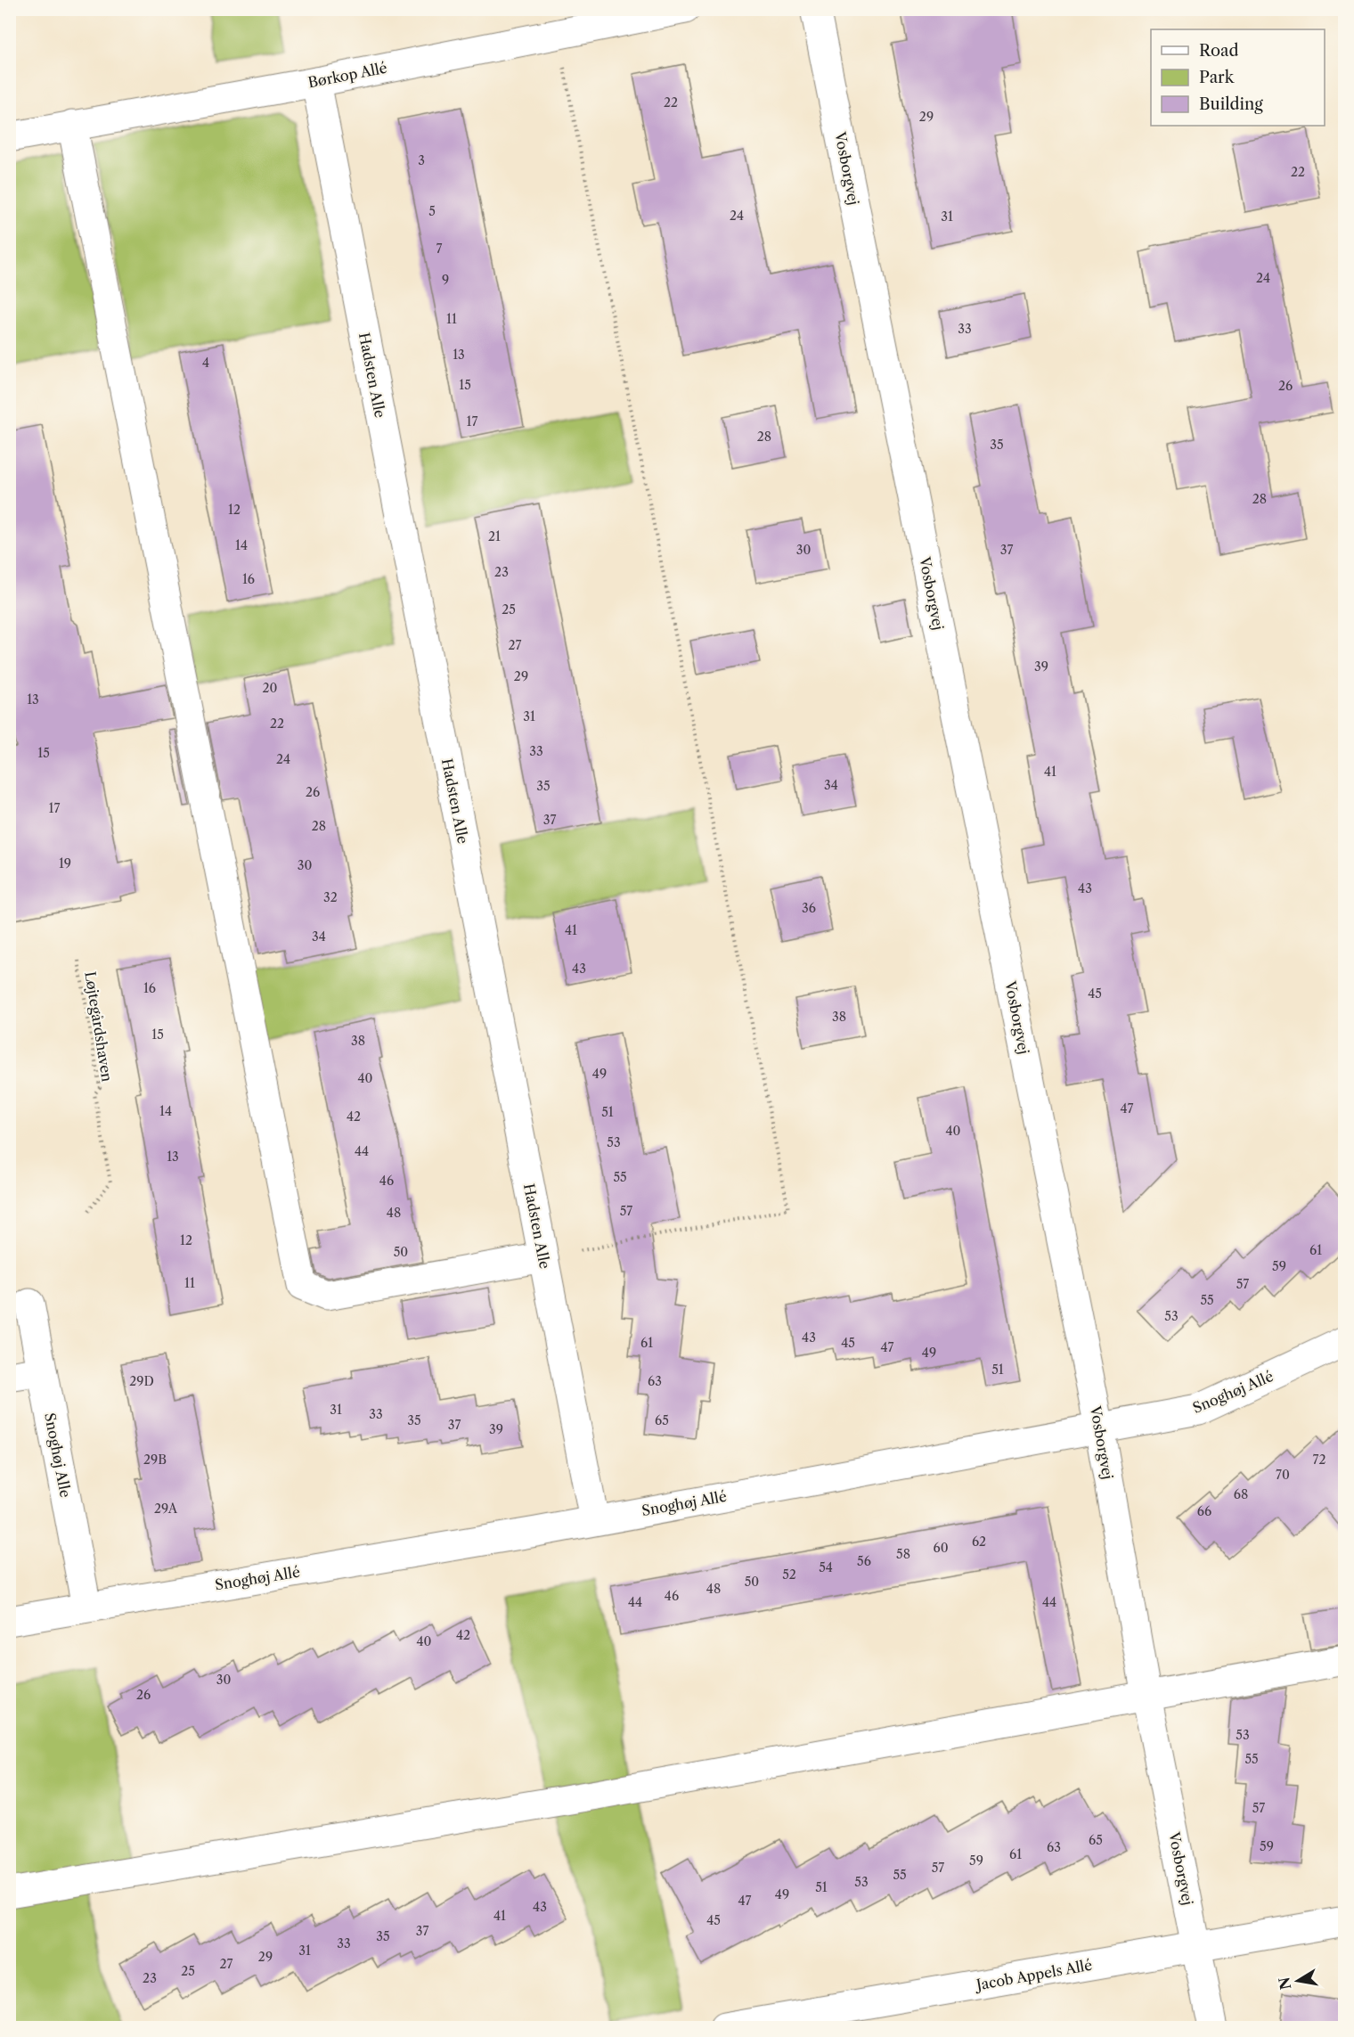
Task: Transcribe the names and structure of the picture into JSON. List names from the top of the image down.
{
  "streets": {
    "street": [
      "Børkop Allé",
      "Vosborgvej",
      "Hadsten Alle",
      "Snoghøj Allé",
      "Snoghøj Alle",
      "Jacob Appels Allé"
    ],
    "path": ["Løjtegårdshaven"]
  },
  "crossings": [
    ["Børkop Allé", "Hadsten Alle"],
    ["Vosborgvej", "Snoghøj Allé"],
    ["Vosborgvej", "Jacob Appels Allé"],
    ["Hadsten Alle", "Snoghøj Allé"],
    ["Snoghøj Allé", "Snoghøj Alle"]
  ],
  "house_numbers": [
    "22",
    "29",
    "3",
    "22",
    "5",
    "24",
    "31",
    "7",
    "24",
    "9",
    "11",
    "33",
    "13",
    "4",
    "15",
    "26",
    "17",
    "28",
    "35",
    "28",
    "12",
    "21",
    "14",
    "30",
    "37",
    "23",
    "16",
    "25",
    "27",
    "39",
    "29",
    "20",
    "13",
    "31",
    "22",
    "33",
    "15",
    "24",
    "41",
    "34",
    "35",
    "26",
    "17",
    "37",
    "28",
    "19",
    "30",
    "43",
    "32",
    "36",
    "41",
    "34",
    "43",
    "16",
    "45",
    "38",
    "15",
    "38",
    "49",
    "40",
    "47",
    "14",
    "51",
    "42",
    "40",
    "53",
    "44",
    "13",
    "55",
    "46",
    "57",
    "48",
    "12",
    "61",
    "50",
    "59",
    "11",
    "57",
    "55",
    "53",
    "43",
    "61",
    "45",
    "47",
    "49",
    "51",
    "29D",
    "63",
    "31",
    "33",
    "35",
    "65",
    "37",
    "39",
    "29B",
    "72",
    "70",
    "68",
    "29A",
    "66",
    "62",
    "60",
    "58",
    "56",
    "54",
    "52",
    "50",
    "48",
    "46",
    "44",
    "44",
    "42",
    "40",
    "30",
    "26",
    "53",
    "55",
    "57",
    "65",
    "59",
    "63",
    "61",
    "59",
    "57",
    "55",
    "53",
    "51",
    "49",
    "47",
    "43",
    "41",
    "45",
    "37",
    "35",
    "33",
    "31",
    "29",
    "27",
    "25",
    "23"
  ],
  "legend": ["Road", "Park", "Building"],
  "north": "left"
}
